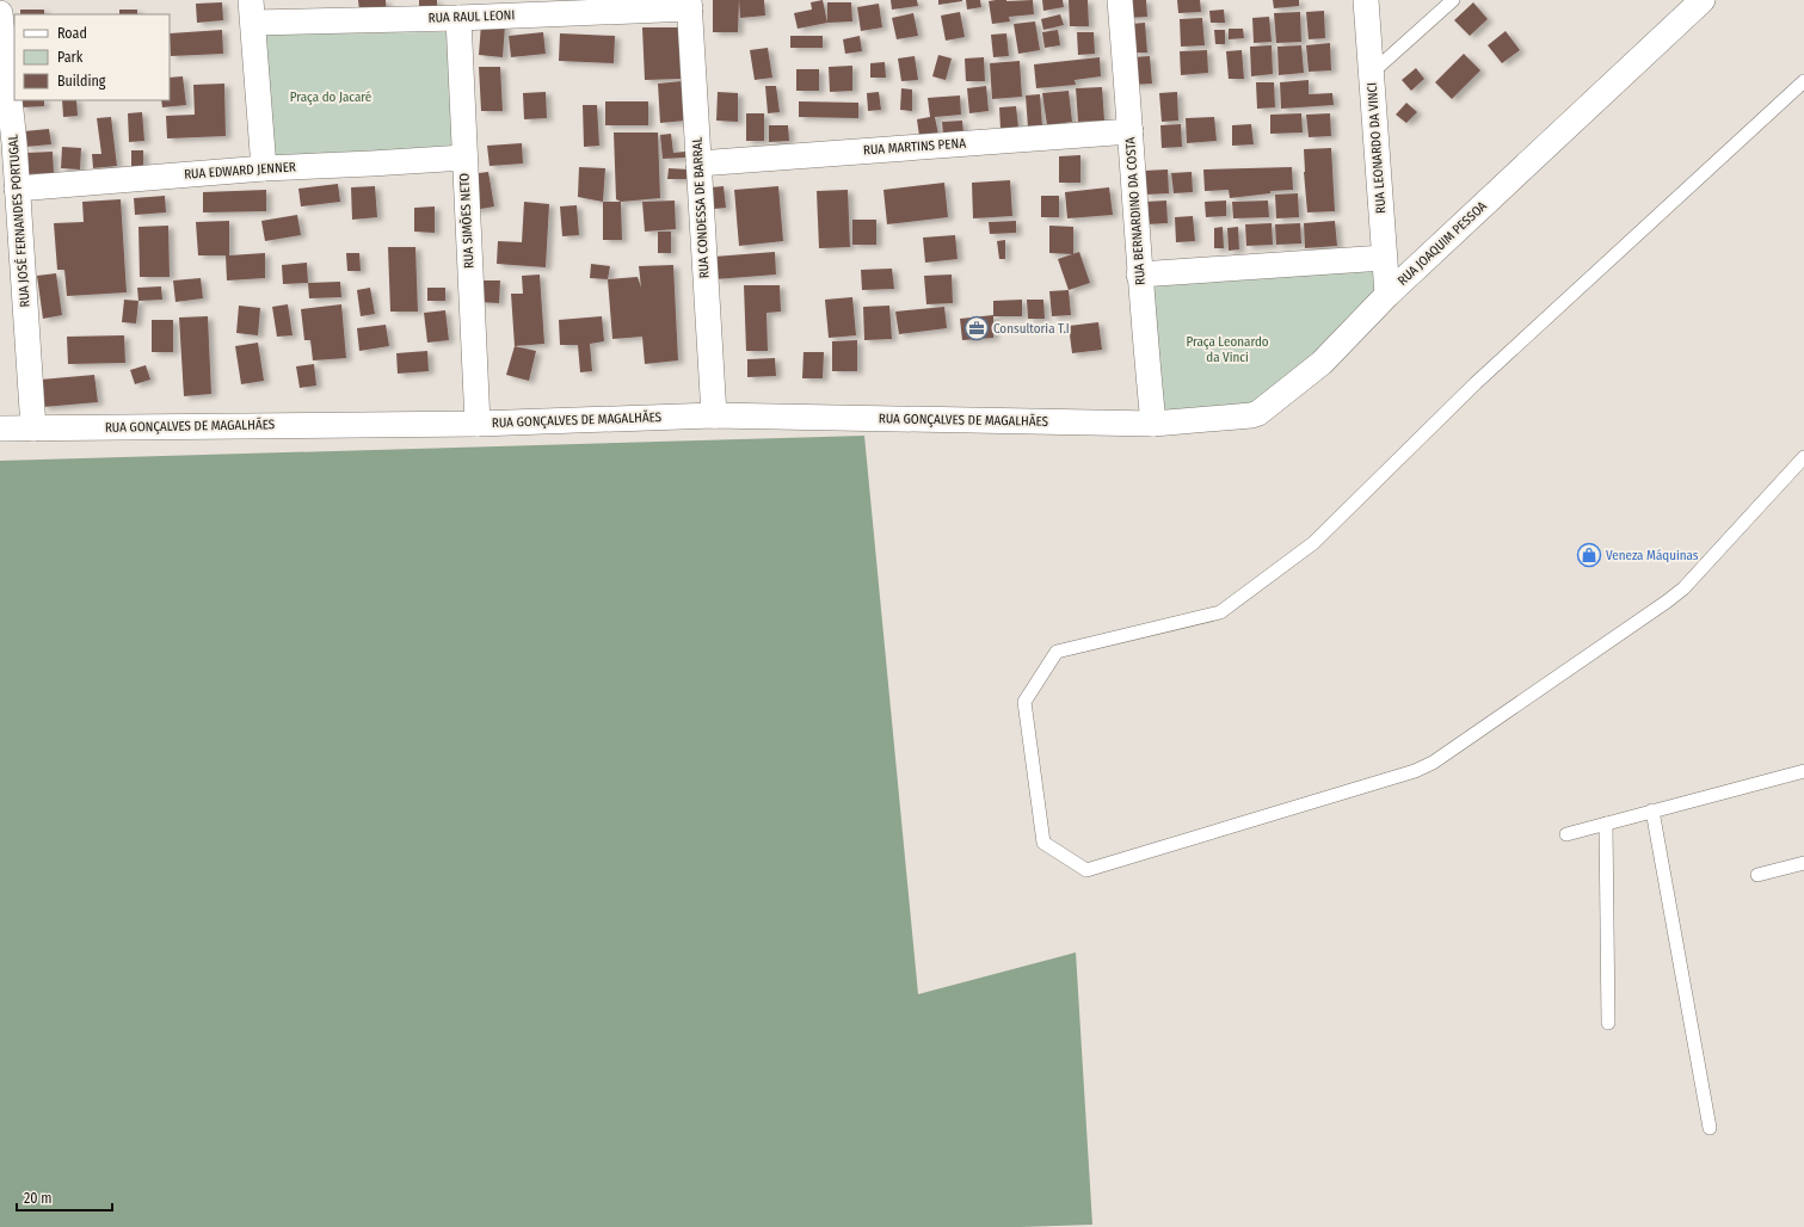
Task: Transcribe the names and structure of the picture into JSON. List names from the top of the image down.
{
  "streets": {
    "street": [
      "RUA RAUL LEONI",
      "RUA MARTINS PENA",
      "RUA LEONARDO DA VINCI",
      "RUA EDWARD JENNER",
      "RUA CONDESSA DE BARRAL",
      "RUA BERNARDINO DA COSTA",
      "RUA JOSÉ FERNANDES PORTUGAL",
      "RUA SIMÕES NETO",
      "RUA JOAQUIM PESSOA",
      "RUA GONÇALVES DE MAGALHÃES"
    ]
  },
  "crossings": [
    ["RUA RAUL LEONI", "RUA CONDESSA DE BARRAL"],
    ["RUA RAUL LEONI", "RUA SIMÕES NETO"],
    ["RUA MARTINS PENA", "RUA CONDESSA DE BARRAL"],
    ["RUA MARTINS PENA", "RUA BERNARDINO DA COSTA"],
    ["RUA LEONARDO DA VINCI", "RUA JOAQUIM PESSOA"],
    ["RUA EDWARD JENNER", "RUA JOSÉ FERNANDES PORTUGAL"],
    ["RUA EDWARD JENNER", "RUA SIMÕES NETO"],
    ["RUA CONDESSA DE BARRAL", "RUA GONÇALVES DE MAGALHÃES"],
    ["RUA BERNARDINO DA COSTA", "RUA JOAQUIM PESSOA"],
    ["RUA BERNARDINO DA COSTA", "RUA GONÇALVES DE MAGALHÃES"],
    ["RUA JOSÉ FERNANDES PORTUGAL", "RUA GONÇALVES DE MAGALHÃES"],
    ["RUA SIMÕES NETO", "RUA GONÇALVES DE MAGALHÃES"],
    ["RUA JOAQUIM PESSOA", "RUA GONÇALVES DE MAGALHÃES"]
  ],
  "parks": ["Praça do Jacaré", "Praça Leonardo da Vinci"],
  "places": {
    "office": ["Consultoria T.I"],
    "shop": ["Veneza Máquinas"]
  },
  "legend": ["Road", "Park", "Building"],
  "scale_bar": "20 m"
}
